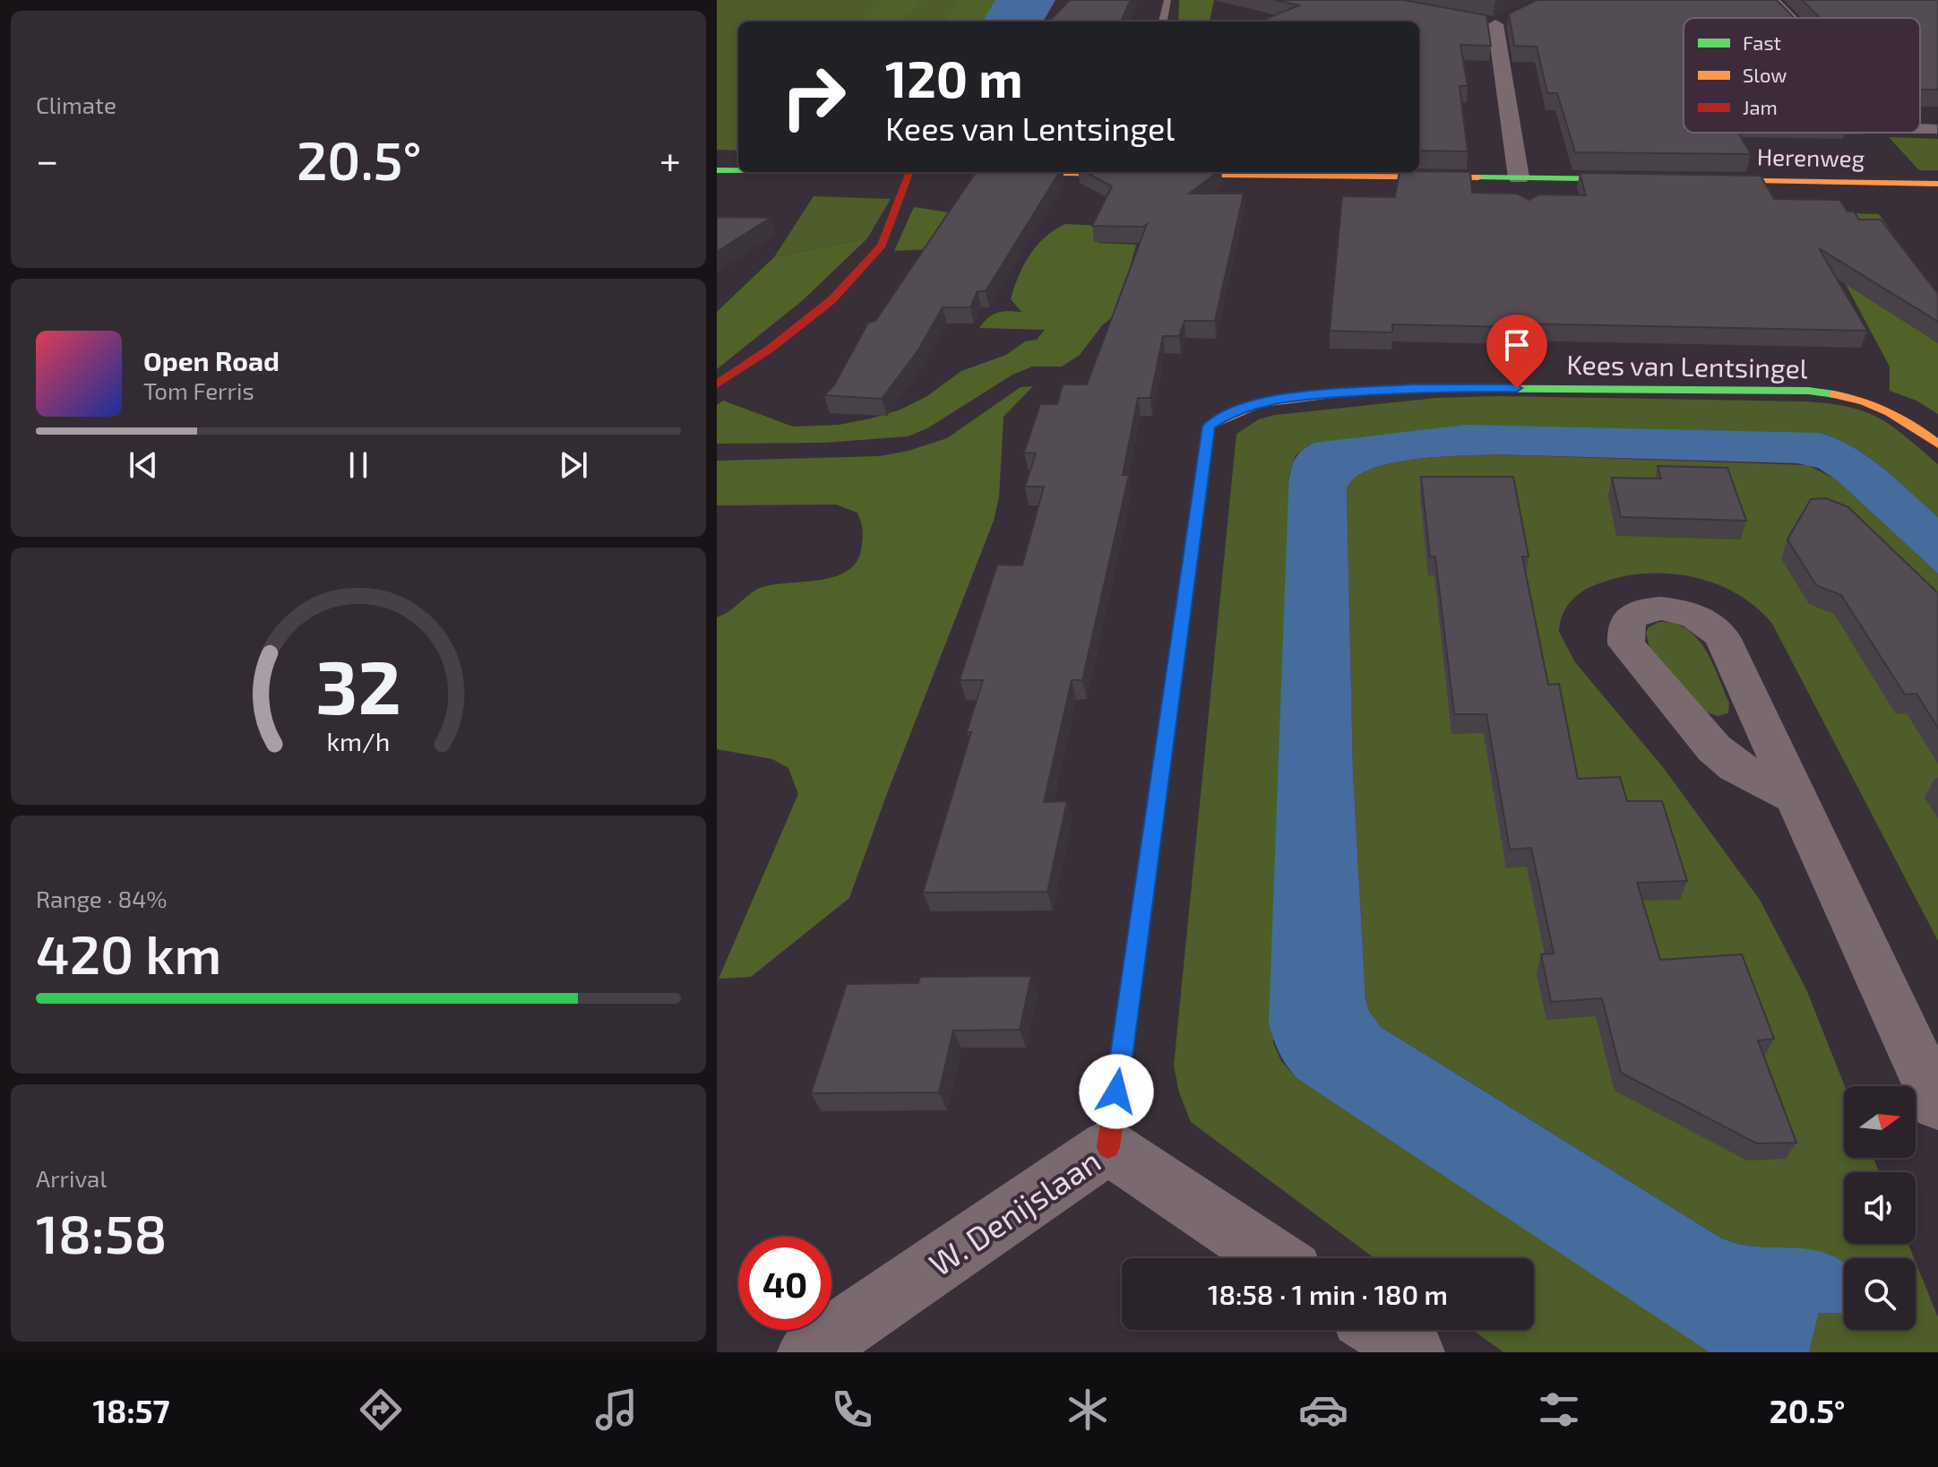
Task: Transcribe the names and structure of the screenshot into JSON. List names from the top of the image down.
{
  "streets": {
    "main road": ["Herenweg", "Kees van Lentsingel"],
    "street": ["W. Denijslaan"]
  },
  "crossings": [
    ["Kees van Lentsingel", "W. Denijslaan"]
  ],
  "legend": ["Fast", "Slow", "Jam"],
  "north": "right",
  "page": {
    "tile": [
      "Climate",
      ["Range · 84%", "420 km"],
      ["Arrival", "18:58"]
    ],
    "turn": ["120 m", "Kees van Lentsingel"],
    "heat": ["−", "20.5°", "+"],
    "song": ["Open Road", "Tom Ferris"],
    "limit": "40",
    "trip": "18:58 · 1 min · 180 m",
    "tabs": ["18:57", "20.5°"],
    "gauge": ["32", "km/h"]
  }
}
